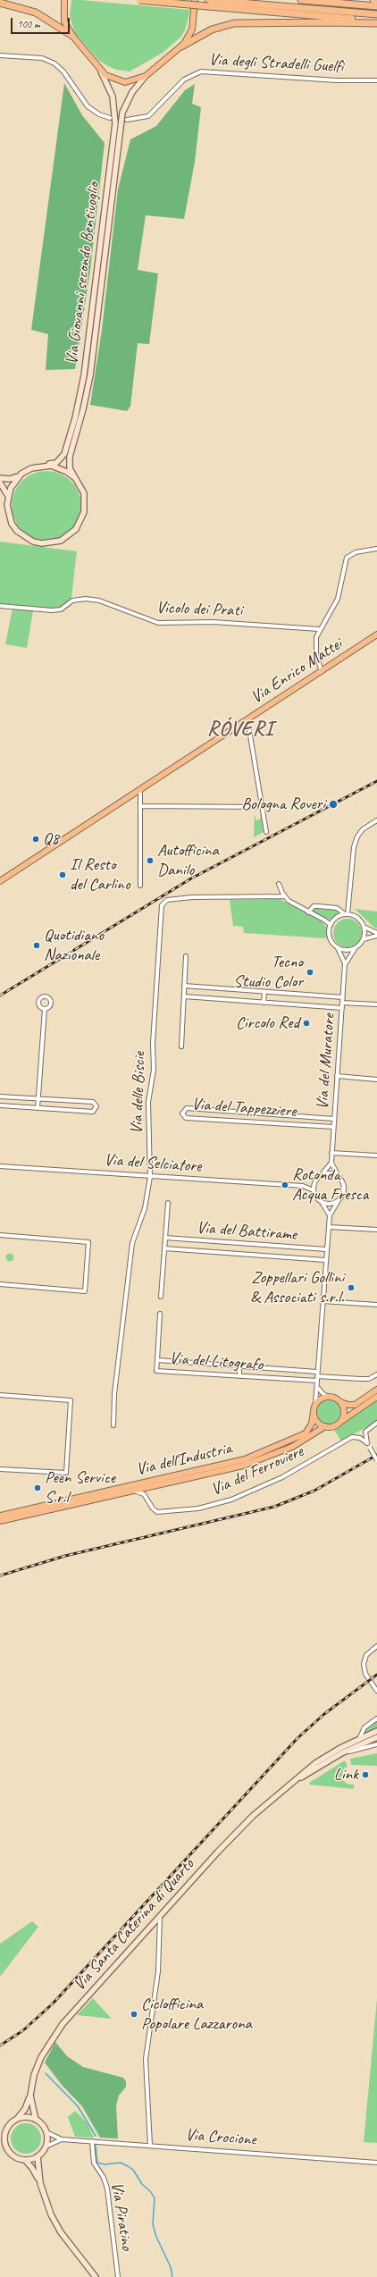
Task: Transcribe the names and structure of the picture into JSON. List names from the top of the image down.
{
  "streets": {
    "main road": ["Via Enrico Mattei", "Via dell'Industria"],
    "street": [
      "Via degli Stradelli Guelfi",
      "Via Giovanni secondo Bentivoglio",
      "Vicolo dei Prati",
      "Via del Muratore",
      "Via delle Biscie",
      "Via del Tappezziere",
      "Via del Selciatore",
      "Via del Battirame",
      "Via del Litografo",
      "Via del Ferroviere",
      "Via Santa Caterina di Quarto",
      "Via Crocione",
      "Via Piratino"
    ]
  },
  "crossings": [
    ["Via del Muratore", "Via del Tappezziere"],
    ["Via del Muratore", "Via del Selciatore"],
    ["Via delle Biscie", "Via del Selciatore"],
    ["Via dell'Industria", "Via del Ferroviere"],
    ["Via Santa Caterina di Quarto", "Via Crocione"],
    ["Via Crocione", "Via Piratino"]
  ],
  "districts": ["RÓVERI"],
  "places": [
    "Bologna Roveri",
    "Q8",
    "Autofficina Danilo",
    "Il Resto del Carlino",
    "Quotidiano Nazionale",
    "Tecno Studio Color",
    "Circolo Red",
    "Rotonda Acqua Fresca",
    "Zoppellari Gollini & Associati s.r.l.",
    "Peen Service S.r.l",
    "Link",
    "Ciclofficina Popolare Lazzarona"
  ],
  "scale_bar": "100 m"
}
